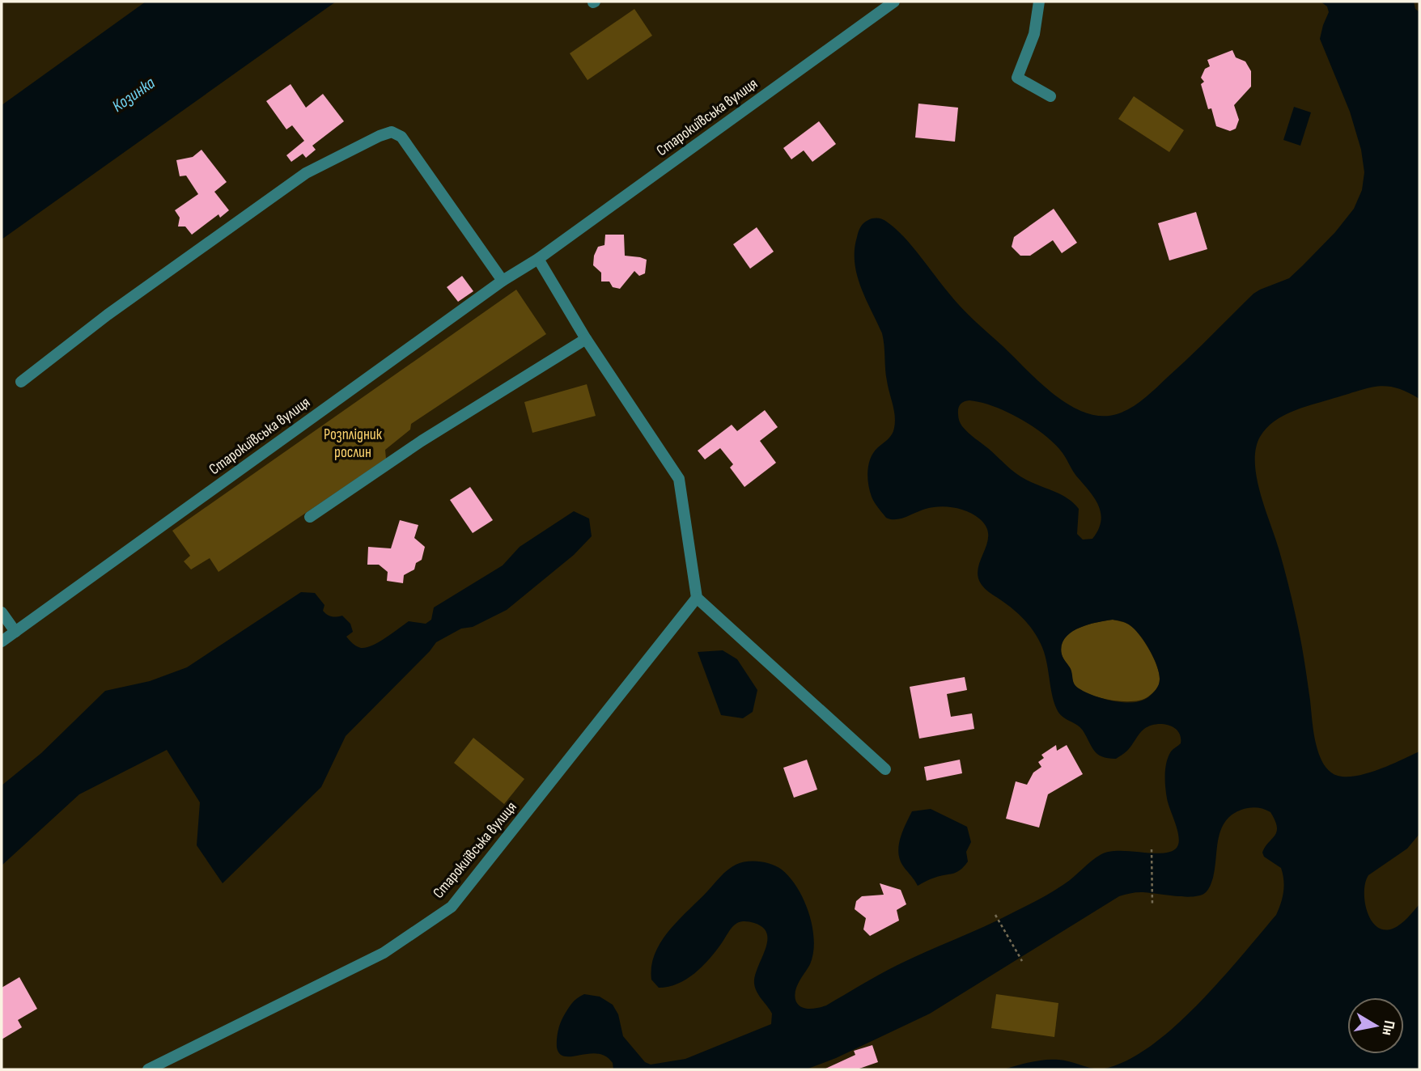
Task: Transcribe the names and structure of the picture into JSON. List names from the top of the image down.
{
  "streets": {
    "street": ["Старокиївська вулиця"]
  },
  "water": ["Козинка"],
  "parks": ["Розплідник рослин"],
  "north": "right"
}
